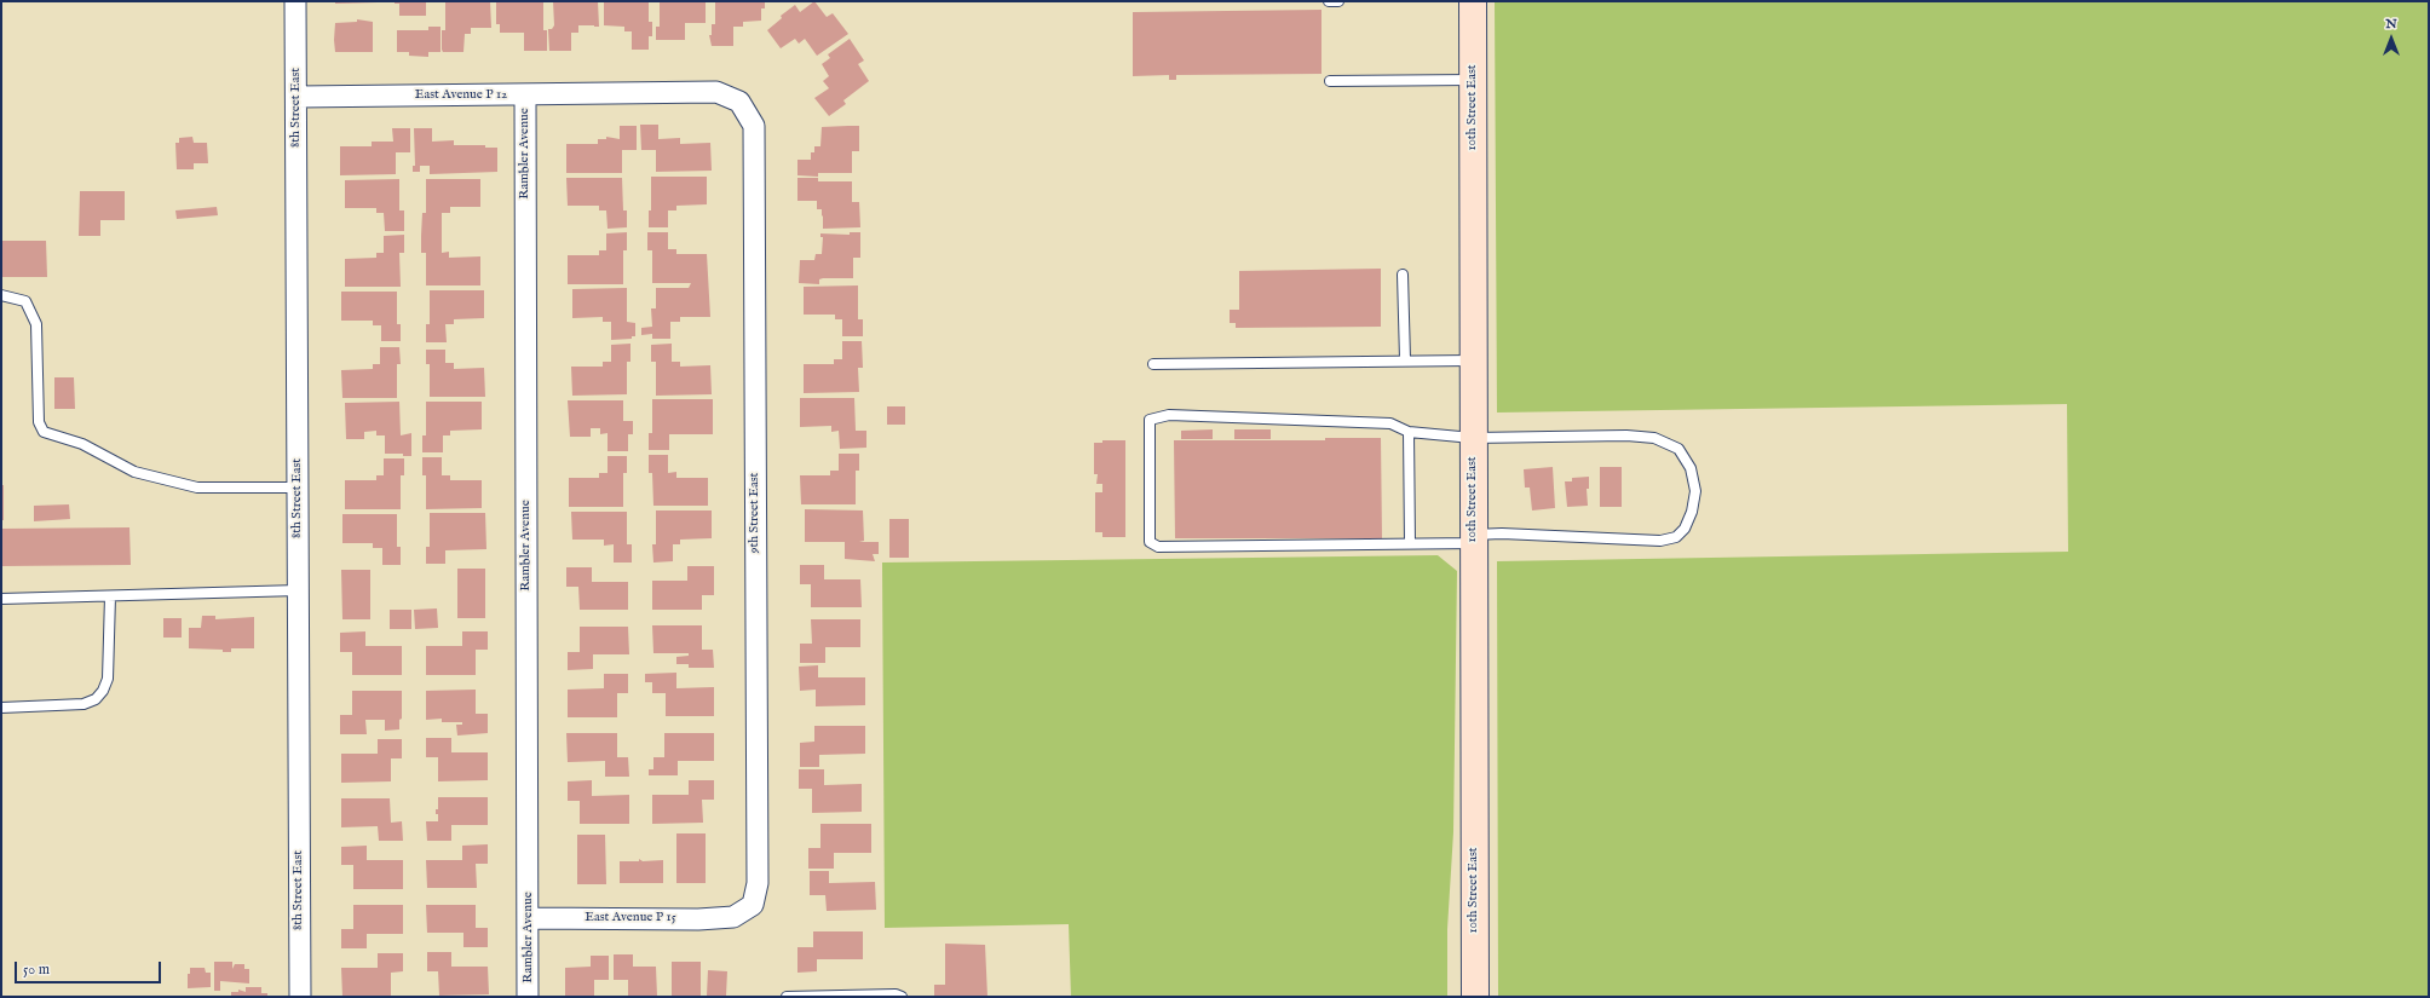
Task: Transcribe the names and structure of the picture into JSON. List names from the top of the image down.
{
  "streets": {
    "main road": ["10th Street East"],
    "street": [
      "East Avenue P 12",
      "8th Street East",
      "Rambler Avenue",
      "9th Street East",
      "East Avenue P 15"
    ]
  },
  "crossings": [
    ["East Avenue P 12", "8th Street East"],
    ["East Avenue P 12", "Rambler Avenue"],
    ["East Avenue P 12", "9th Street East"],
    ["Rambler Avenue", "East Avenue P 15"],
    ["9th Street East", "East Avenue P 15"]
  ],
  "scale_bar": "50 m",
  "north": "top"
}
